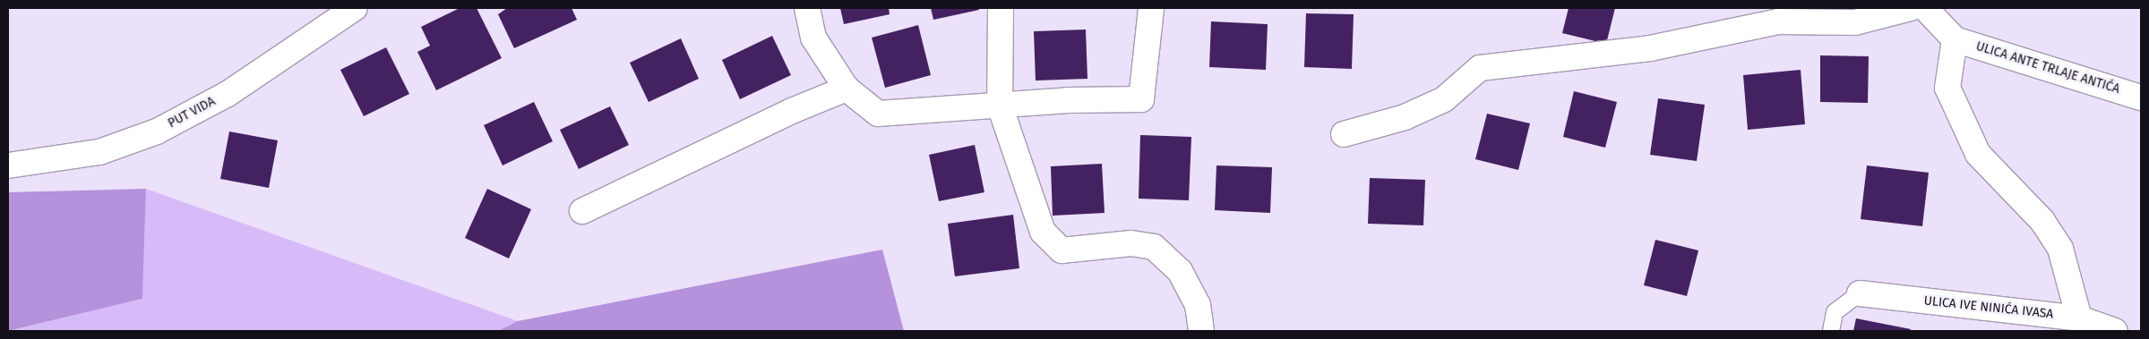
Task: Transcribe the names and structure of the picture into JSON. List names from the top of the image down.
{
  "streets": {
    "street": ["ULICA ANTE TRLAJE ANTIĆA", "PUT VIDA", "ULICA IVE NINIĆA IVASA"]
  }
}
